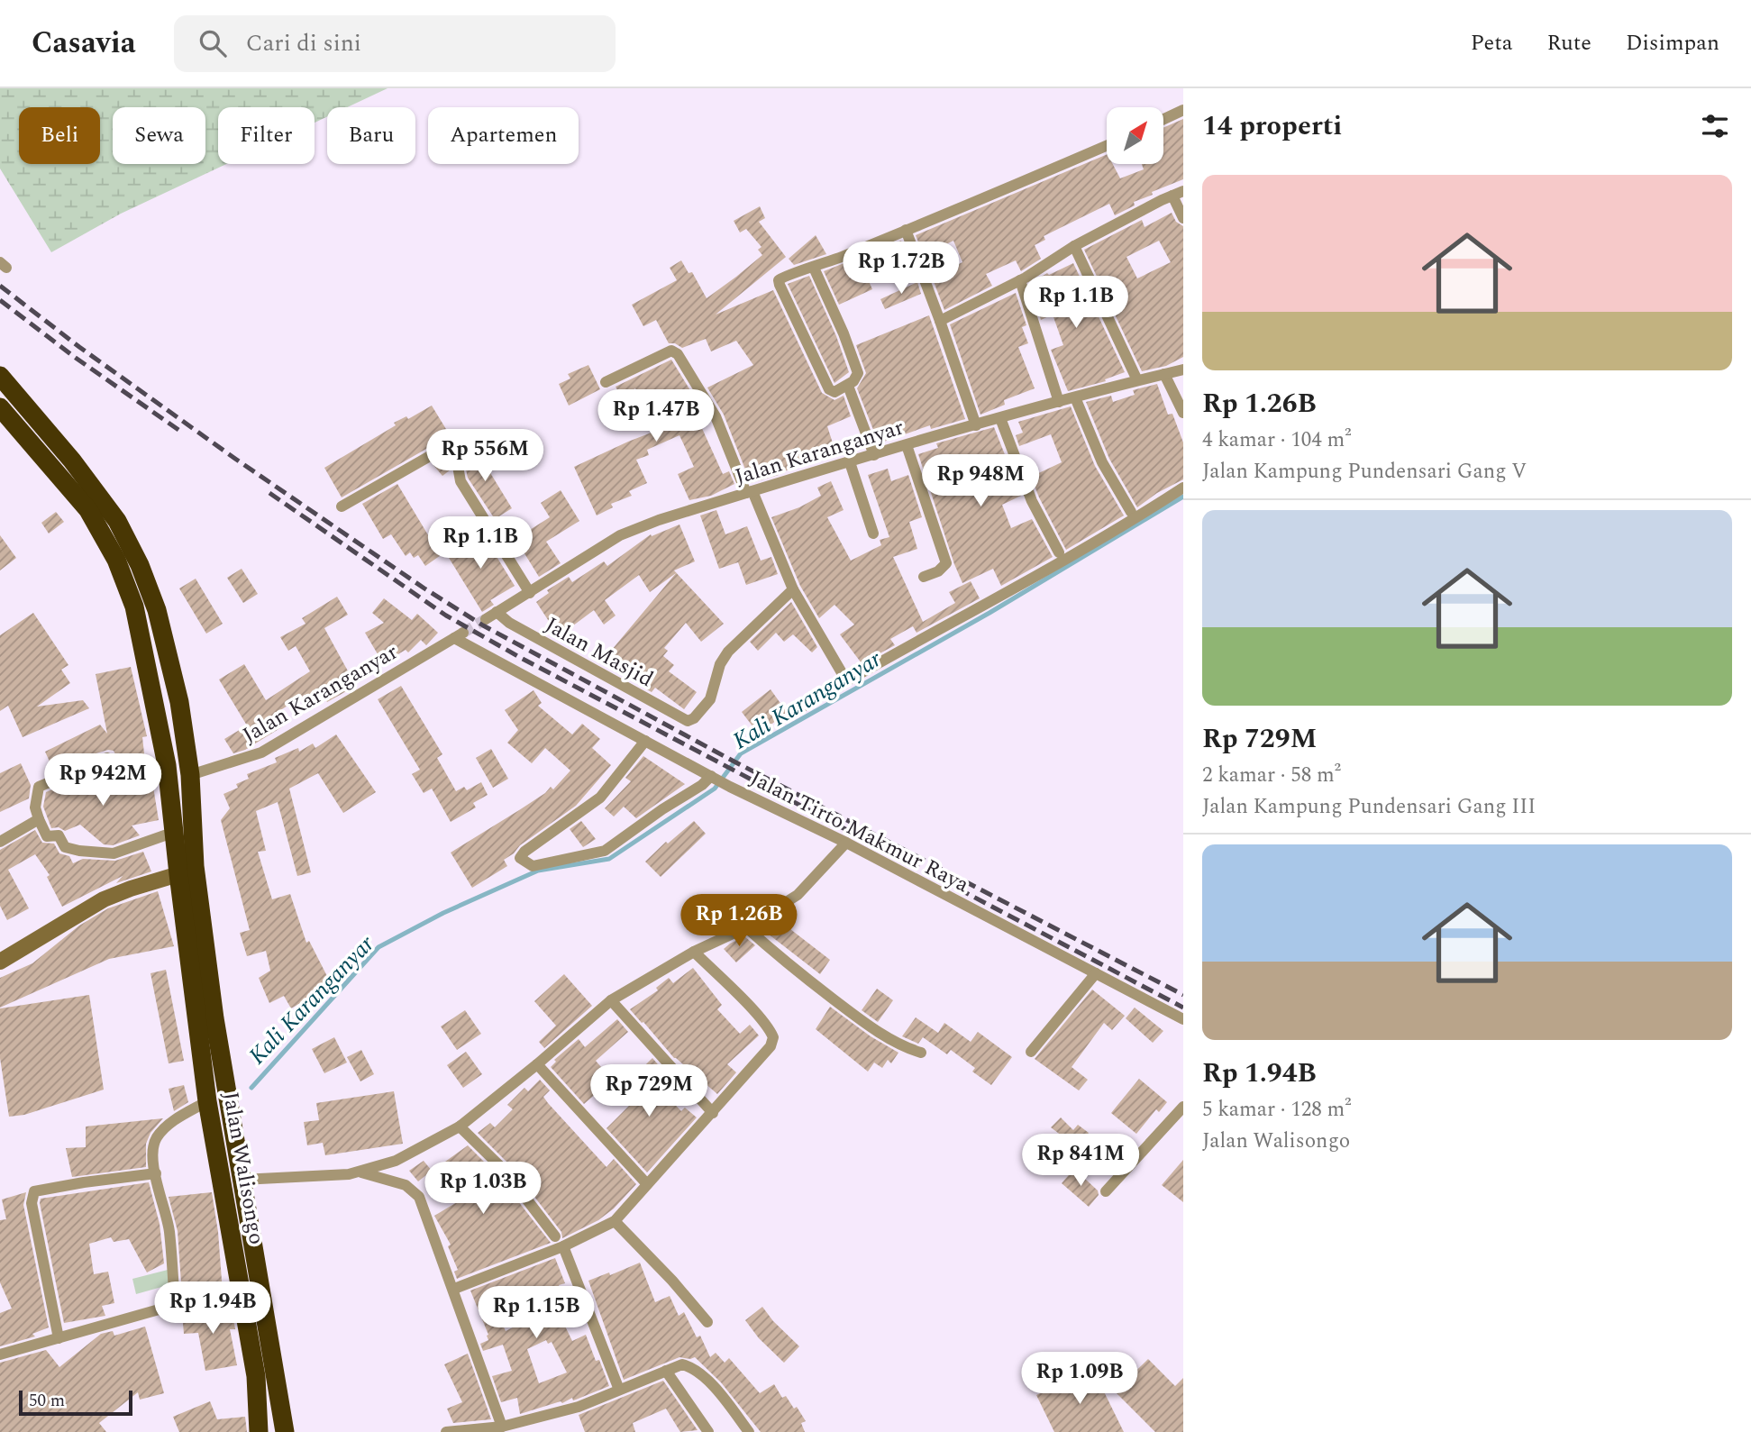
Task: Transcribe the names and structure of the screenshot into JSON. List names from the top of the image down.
{
  "streets": {
    "highway": ["Jalan Walisongo"],
    "street": ["Jalan Karanganyar", "Jalan Masjid", "Jalan Tirto Makmur Raya"]
  },
  "crossings": [
    ["Jalan Karanganyar", "Jalan Masjid"],
    ["Jalan Karanganyar", "Jalan Tirto Makmur Raya"]
  ],
  "water": ["Kali Karanganyar"],
  "scale_bar": "50 m",
  "north": "top right",
  "page": {
    "header": "Casavia",
    "search": "Cari di sini",
    "nav": ["Peta", "Rute", "Disimpan"],
    "heading": "14 properti",
    "chip": [
      "Beli",
      "Sewa",
      "Filter",
      "Baru",
      "Apartemen"
    ],
    "list": [
      {
        "name": "Rp 1.26B",
        "note": "4 kamar · 104 m² · Jalan Kampung Pundensari Gang V"
      },
      {
        "name": "Rp 729M",
        "note": "2 kamar · 58 m² · Jalan Kampung Pundensari Gang III"
      },
      {
        "name": "Rp 1.94B",
        "note": "5 kamar · 128 m² · Jalan Walisongo"
      }
    ],
    "price": [
      "Rp 1.72B",
      "Rp 1.1B",
      "Rp 1.47B",
      "Rp 556M",
      "Rp 948M",
      "Rp 1.1B",
      "Rp 942M",
      "Rp 1.26B",
      "Rp 729M",
      "Rp 841M",
      "Rp 1.03B",
      "Rp 1.94B",
      "Rp 1.15B",
      "Rp 1.09B"
    ],
    "scale": "50 m"
  }
}
